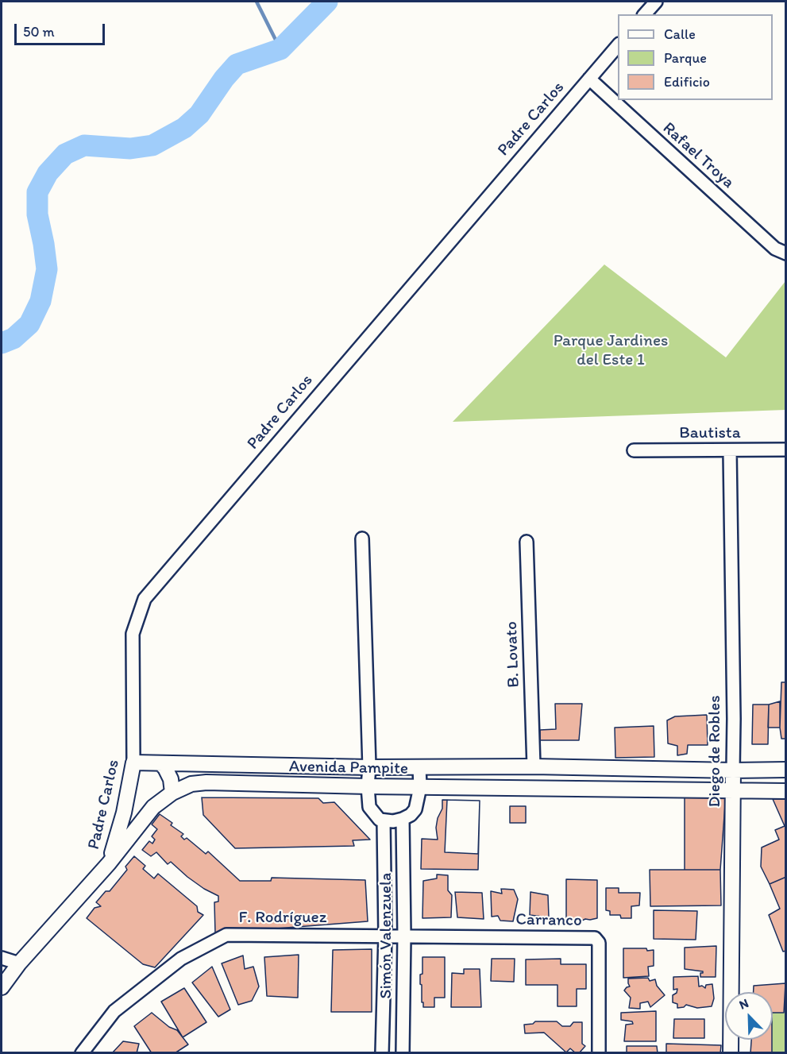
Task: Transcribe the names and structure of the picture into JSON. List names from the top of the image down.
{
  "streets": {
    "street": [
      "Padre Carlos",
      "Rafael Troya",
      "Bautista",
      "B. Lovato",
      "Diego de Robles",
      "Avenida Pampite",
      "F. Rodríguez",
      "Carranco",
      "Simón Valenzuela"
    ]
  },
  "crossings": [
    ["Padre Carlos", "Rafael Troya"],
    ["Padre Carlos", "Avenida Pampite"],
    ["Bautista", "Diego de Robles"],
    ["B. Lovato", "Avenida Pampite"],
    ["Diego de Robles", "Avenida Pampite"],
    ["F. Rodríguez", "Carranco"],
    ["F. Rodríguez", "Simón Valenzuela"],
    ["Carranco", "Simón Valenzuela"]
  ],
  "parks": ["Parque Jardines del Este 1"],
  "legend": ["Calle", "Parque", "Edificio"],
  "scale_bar": "50 m",
  "north": "top left"
}
